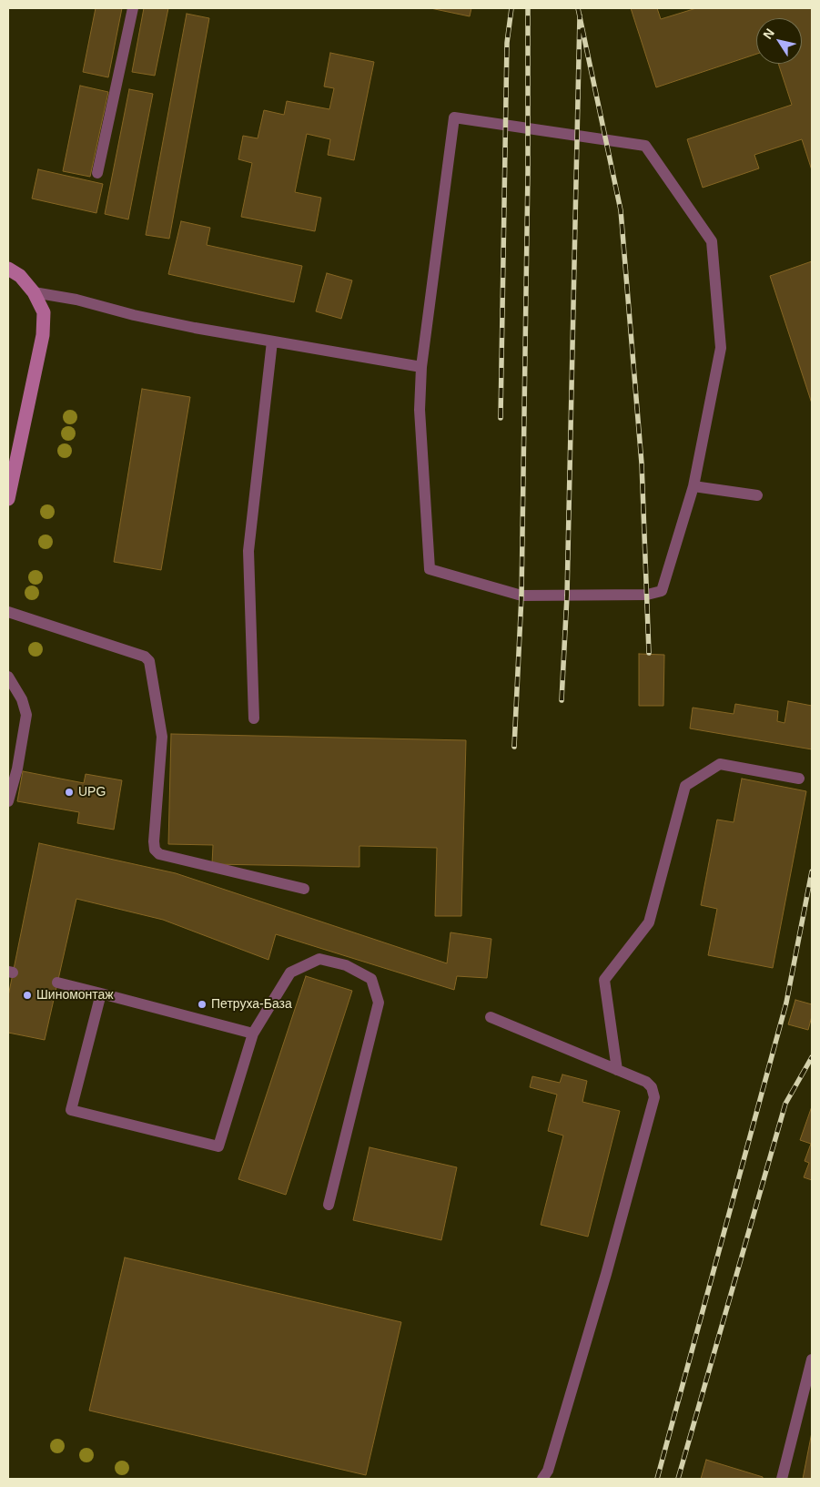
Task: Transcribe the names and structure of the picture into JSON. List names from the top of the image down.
{
  "places": ["UPG", "Шиномонтаж", "Петруха-База"],
  "north": "top left"
}
